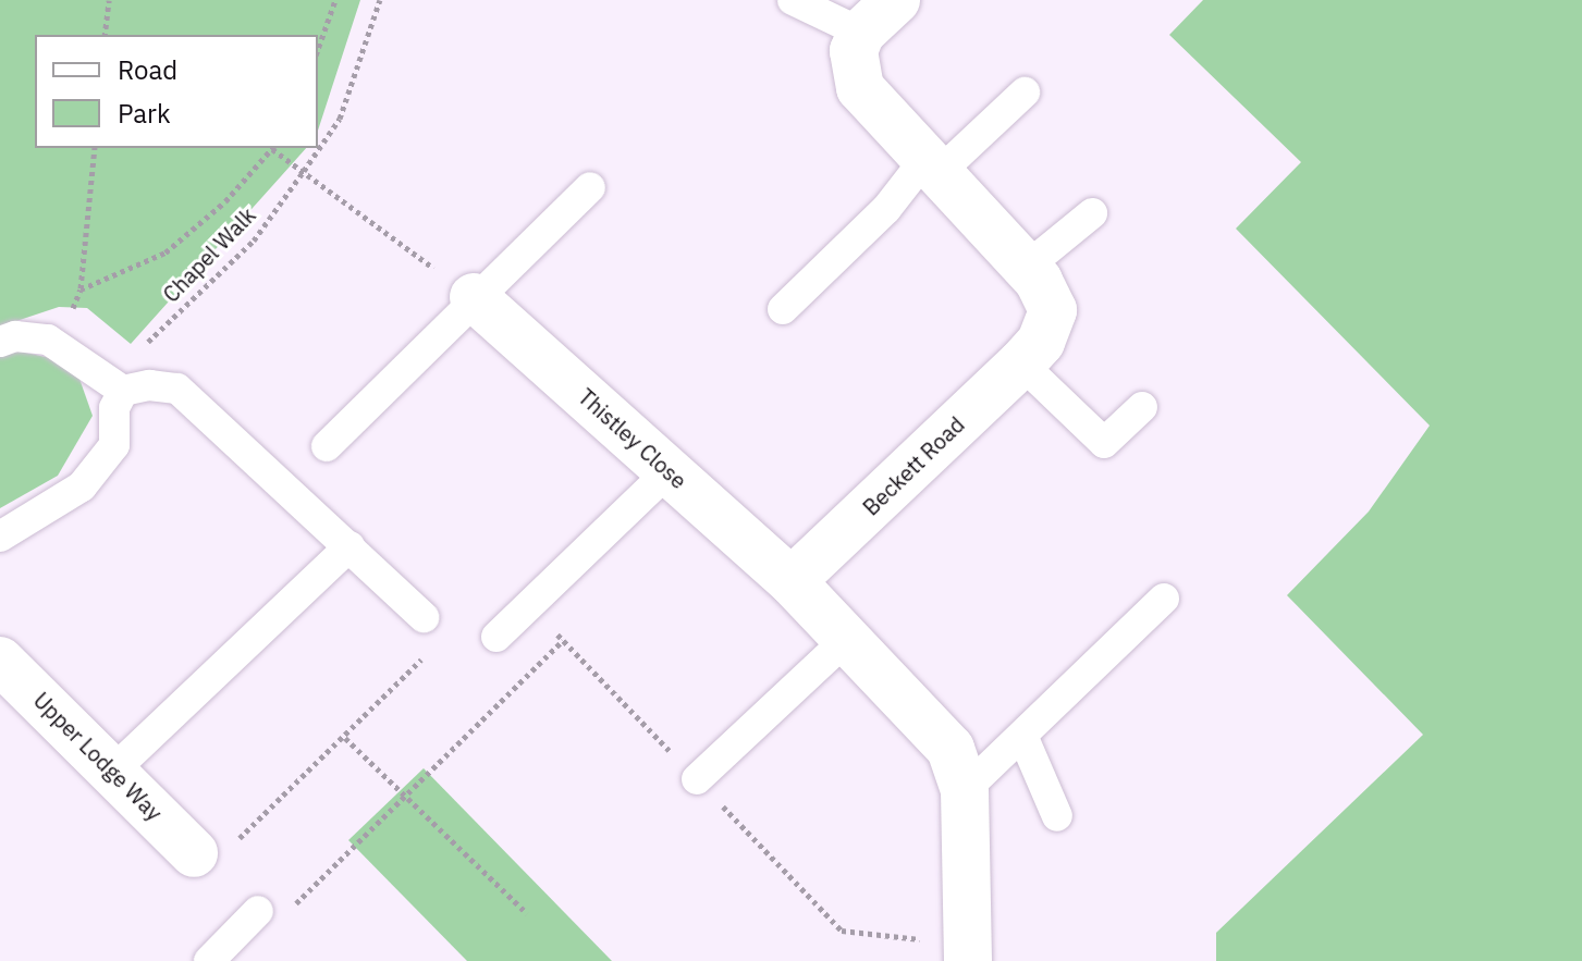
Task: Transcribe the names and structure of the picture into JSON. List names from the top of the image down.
{
  "streets": {
    "street": ["Thistley Close", "Beckett Road", "Upper Lodge Way"],
    "path": ["Chapel Walk"]
  },
  "crossings": [
    ["Thistley Close", "Beckett Road"]
  ],
  "legend": ["Road", "Park"]
}
